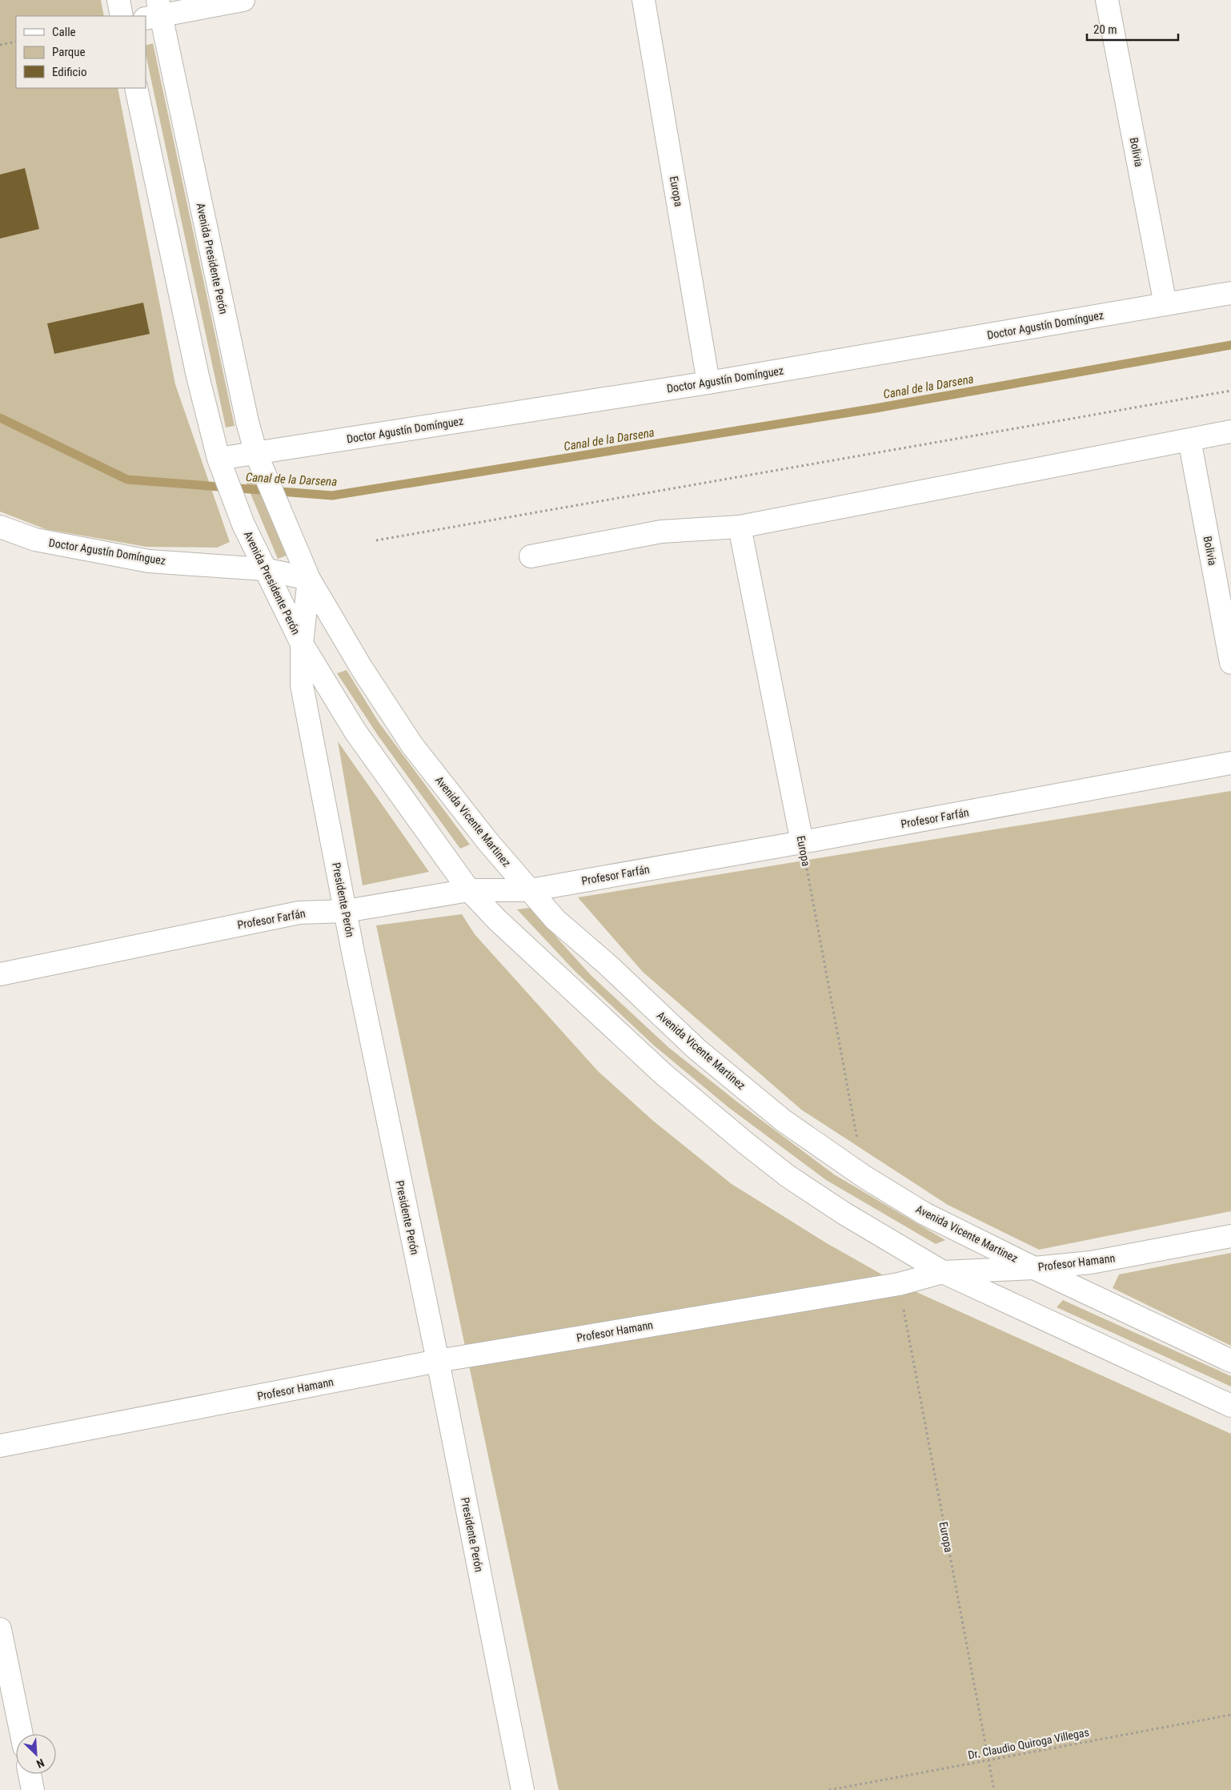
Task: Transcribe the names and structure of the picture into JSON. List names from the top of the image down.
{
  "streets": {
    "street": [
      "Bolivia",
      "Europa",
      "Avenida Presidente Perón",
      "Doctor Agustín Domínguez",
      "Profesor Farfán",
      "Avenida Vicente Martinez",
      "Presidente Perón",
      "Profesor Hamann"
    ],
    "path": ["Dr. Claudio Quiroga Villegas"]
  },
  "crossings": [
    ["Bolivia", "Doctor Agustín Domínguez"],
    ["Europa", "Doctor Agustín Domínguez"],
    ["Europa", "Profesor Farfán"],
    ["Europa", "Avenida Vicente Martinez"],
    ["Europa", "Profesor Hamann"],
    ["Europa", "Dr. Claudio Quiroga Villegas"],
    ["Avenida Presidente Perón", "Doctor Agustín Domínguez"],
    ["Avenida Presidente Perón", "Avenida Vicente Martinez"],
    ["Avenida Presidente Perón", "Presidente Perón"],
    ["Doctor Agustín Domínguez", "Avenida Vicente Martinez"],
    ["Profesor Farfán", "Avenida Vicente Martinez"],
    ["Profesor Farfán", "Presidente Perón"],
    ["Avenida Vicente Martinez", "Profesor Hamann"],
    ["Presidente Perón", "Profesor Hamann"]
  ],
  "water": ["Canal de la Darsena"],
  "legend": ["Calle", "Parque", "Edificio"],
  "scale_bar": "20 m",
  "north": "bottom right"
}
